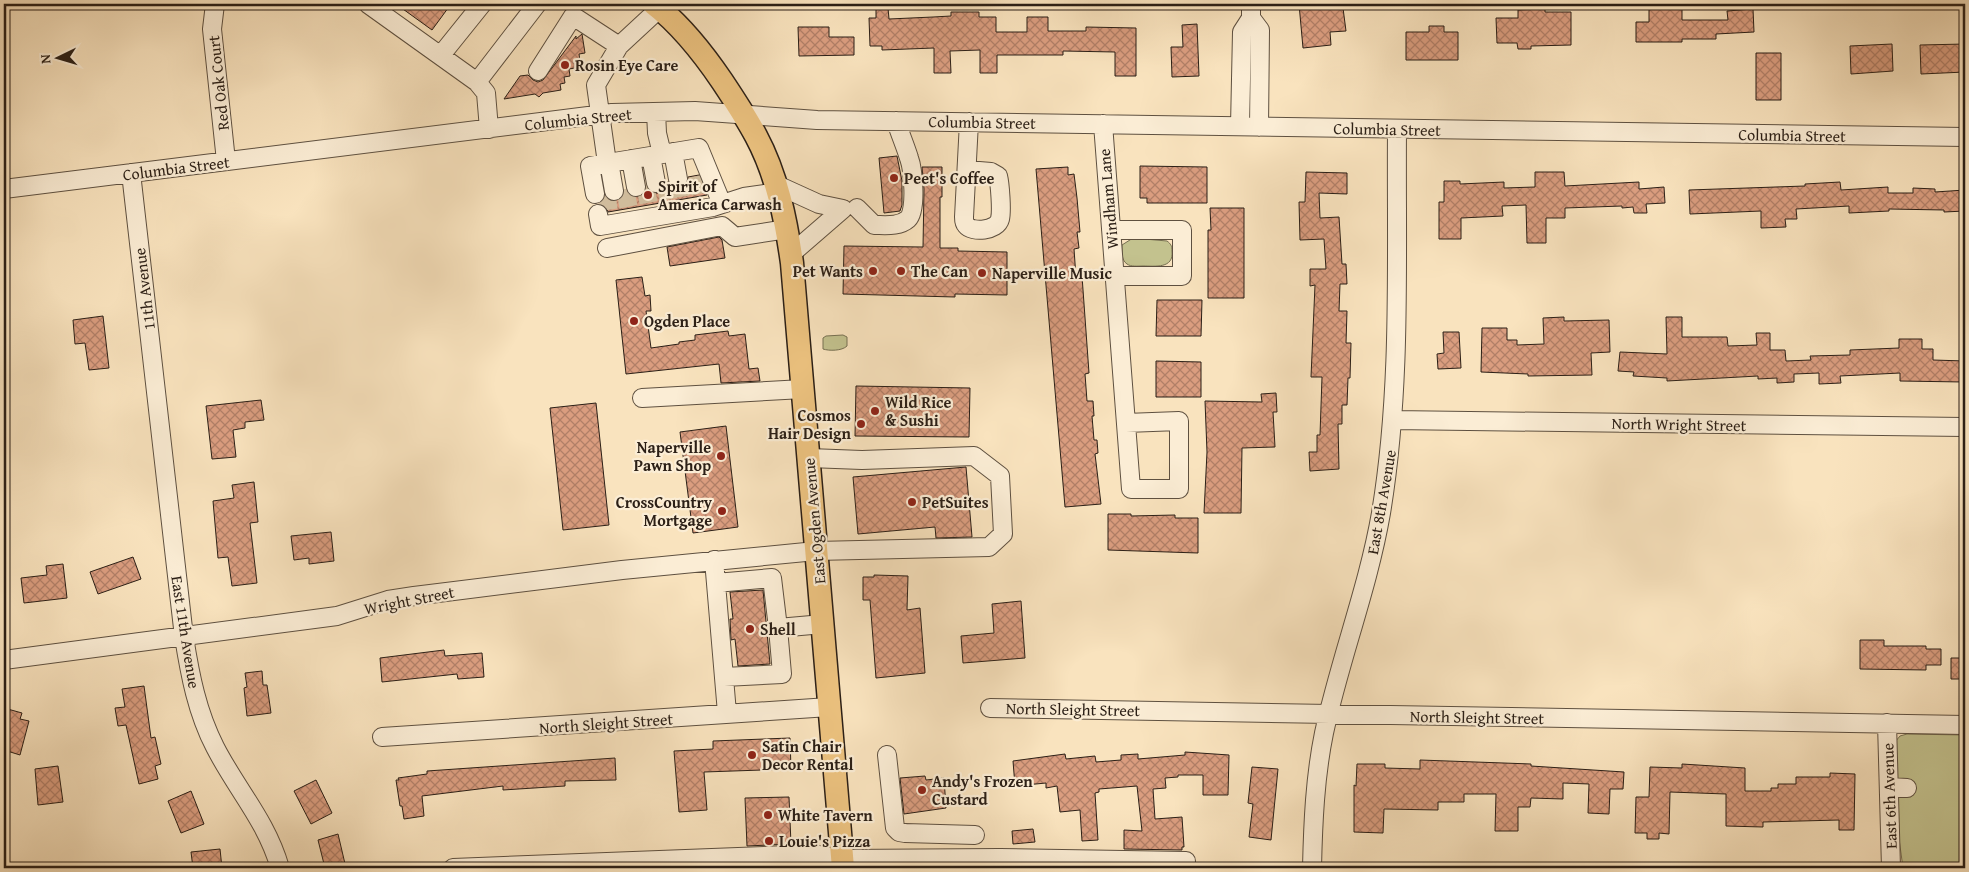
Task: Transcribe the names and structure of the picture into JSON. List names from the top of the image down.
{
  "streets": {
    "main road": ["East Ogden Avenue"],
    "street": [
      "Red Oak Court",
      "Columbia Street",
      "Windham Lane",
      "11th Avenue",
      "North Wright Street",
      "East 8th Avenue",
      "Wright Street",
      "East 11th Avenue",
      "North Sleight Street",
      "East 6th Avenue"
    ]
  },
  "crossings": [
    ["Red Oak Court", "Columbia Street"],
    ["Columbia Street", "Windham Lane"],
    ["Columbia Street", "11th Avenue"],
    ["Columbia Street", "East 8th Avenue"],
    ["Columbia Street", "East Ogden Avenue"],
    ["11th Avenue", "East 11th Avenue"],
    ["North Wright Street", "East 8th Avenue"],
    ["East 8th Avenue", "North Sleight Street"],
    ["East Ogden Avenue", "Wright Street"],
    ["East Ogden Avenue", "North Sleight Street"],
    ["Wright Street", "East 11th Avenue"],
    ["North Sleight Street", "East 6th Avenue"]
  ],
  "places": [
    "Rosin Eye Care",
    "Peet's Coffee",
    "Spirit of America Carwash",
    "Pet Wants",
    "The Can",
    "Naperville Music",
    "Ogden Place",
    "Wild Rice & Sushi",
    "Cosmos Hair Design",
    "Naperville Pawn Shop",
    "PetSuites",
    "CrossCountry Mortgage",
    "Shell",
    "Satin Chair Decor Rental",
    "Andy's Frozen Custard",
    "White Tavern",
    "Louie's Pizza"
  ],
  "north": "left"
}
